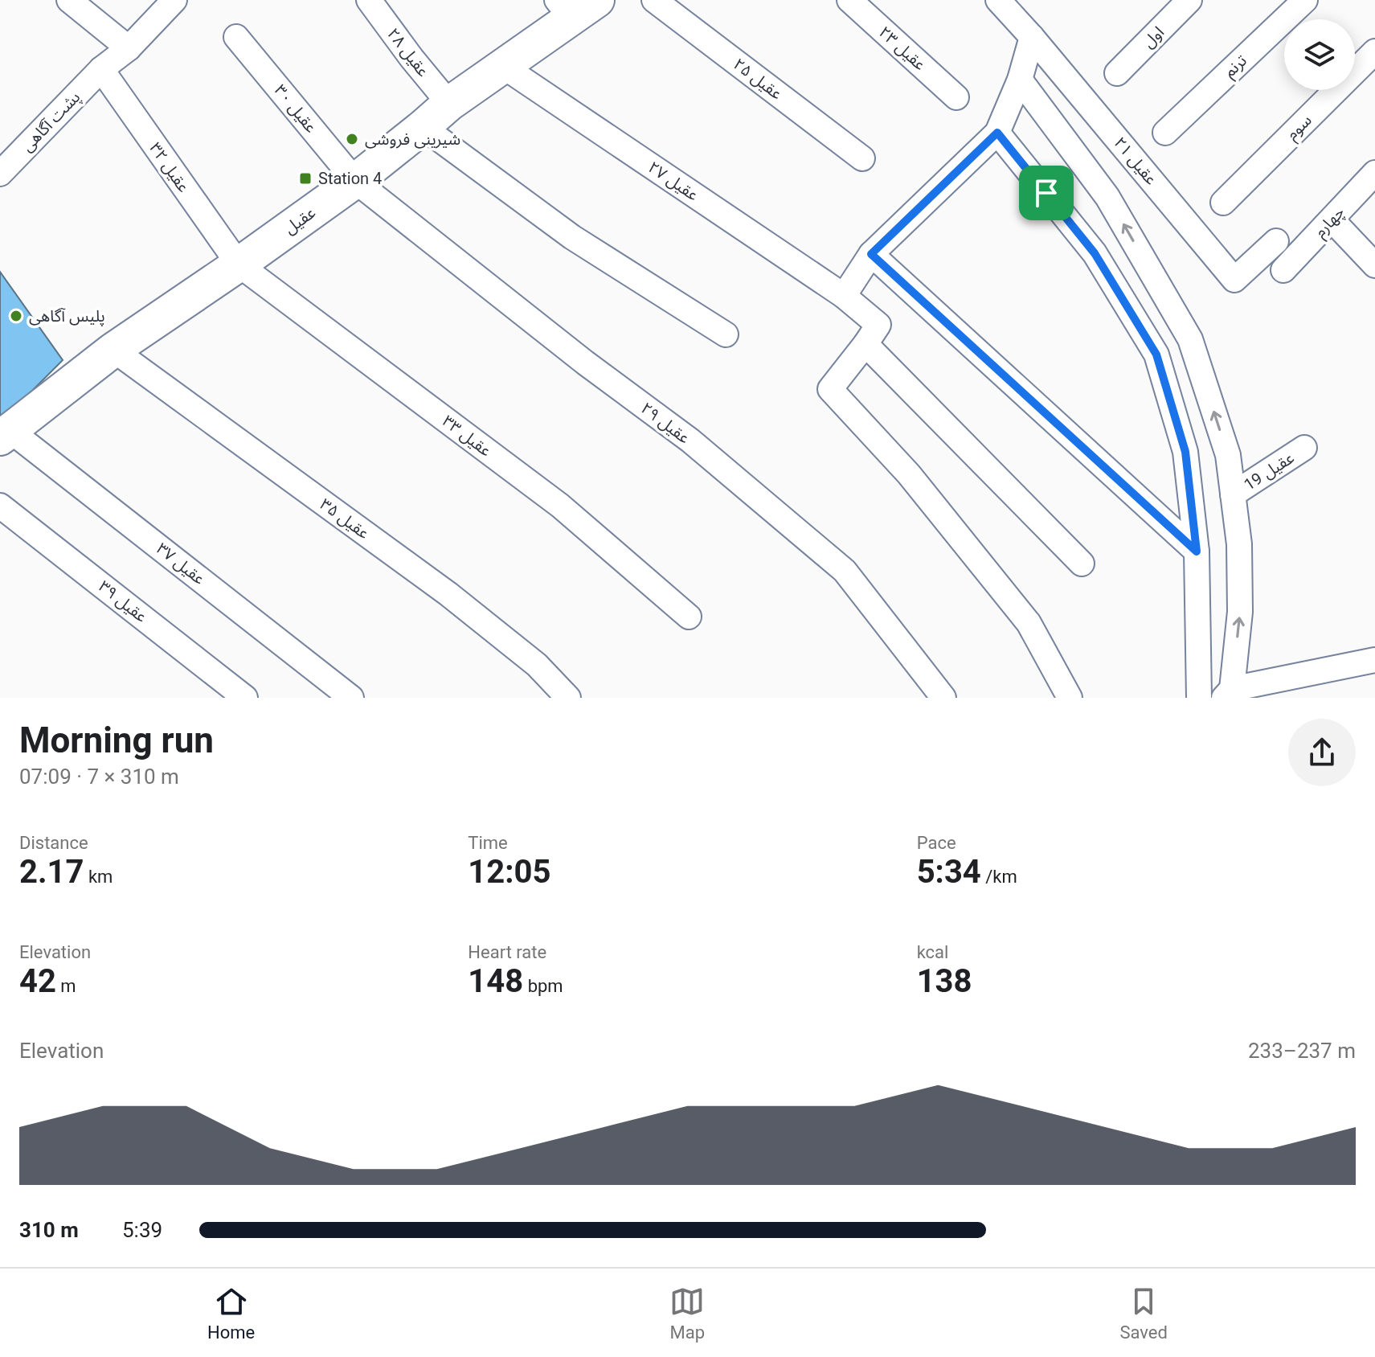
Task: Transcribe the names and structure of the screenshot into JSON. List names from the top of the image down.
{
  "streets": {
    "main road": ["عقیل"],
    "street": [
      "اول",
      "عقیل ۲۳",
      "۲۸ عقیل",
      "ترنم",
      "عقیل ۲۵",
      "عقیل ۳۰",
      "پشت آگاهی",
      "سوم",
      "عقیل ۲۱",
      "عقیل ۳۲",
      "عقیل ۲۷",
      "چهارم",
      "عقیل ۲۹",
      "عقیل ۳۳",
      "عقیل 19",
      "عقیل ۳۵",
      "عقیل ۳۷",
      "عقیل ۳۹"
    ]
  },
  "crossings": [
    ["۲۸ عقیل", "عقیل"],
    ["عقیل ۳۰", "عقیل"],
    ["عقیل ۳۰", "عقیل ۲۹"],
    ["پشت آگاهی", "عقیل ۳۲"],
    ["عقیل ۳۲", "عقیل"],
    ["عقیل ۳۲", "عقیل ۳۳"],
    ["عقیل ۲۷", "عقیل"],
    ["عقیل", "عقیل ۲۹"],
    ["عقیل", "عقیل ۳۳"],
    ["عقیل", "عقیل ۳۵"],
    ["عقیل", "عقیل ۳۷"]
  ],
  "places": {
    "other": ["شیرینی فروشی", "پلیس آگاهی"],
    "transit": ["Station 4"]
  },
  "page": {
    "heading": ["Morning run", "07:09 · 7 × 310 m"],
    "stats": [
      ["Distance", "2.17 km"],
      ["Time", "12:05"],
      ["Pace", "5:34 /km"],
      ["Elevation", "42 m"],
      ["Heart rate", "148 bpm"],
      ["kcal", "138"]
    ],
    "chart": ["Elevation", "233–237 m"],
    "list": [
      {
        "name": "310 m",
        "note": "5:39"
      }
    ],
    "tabs": ["Home", "Map", "Saved"]
  }
}
